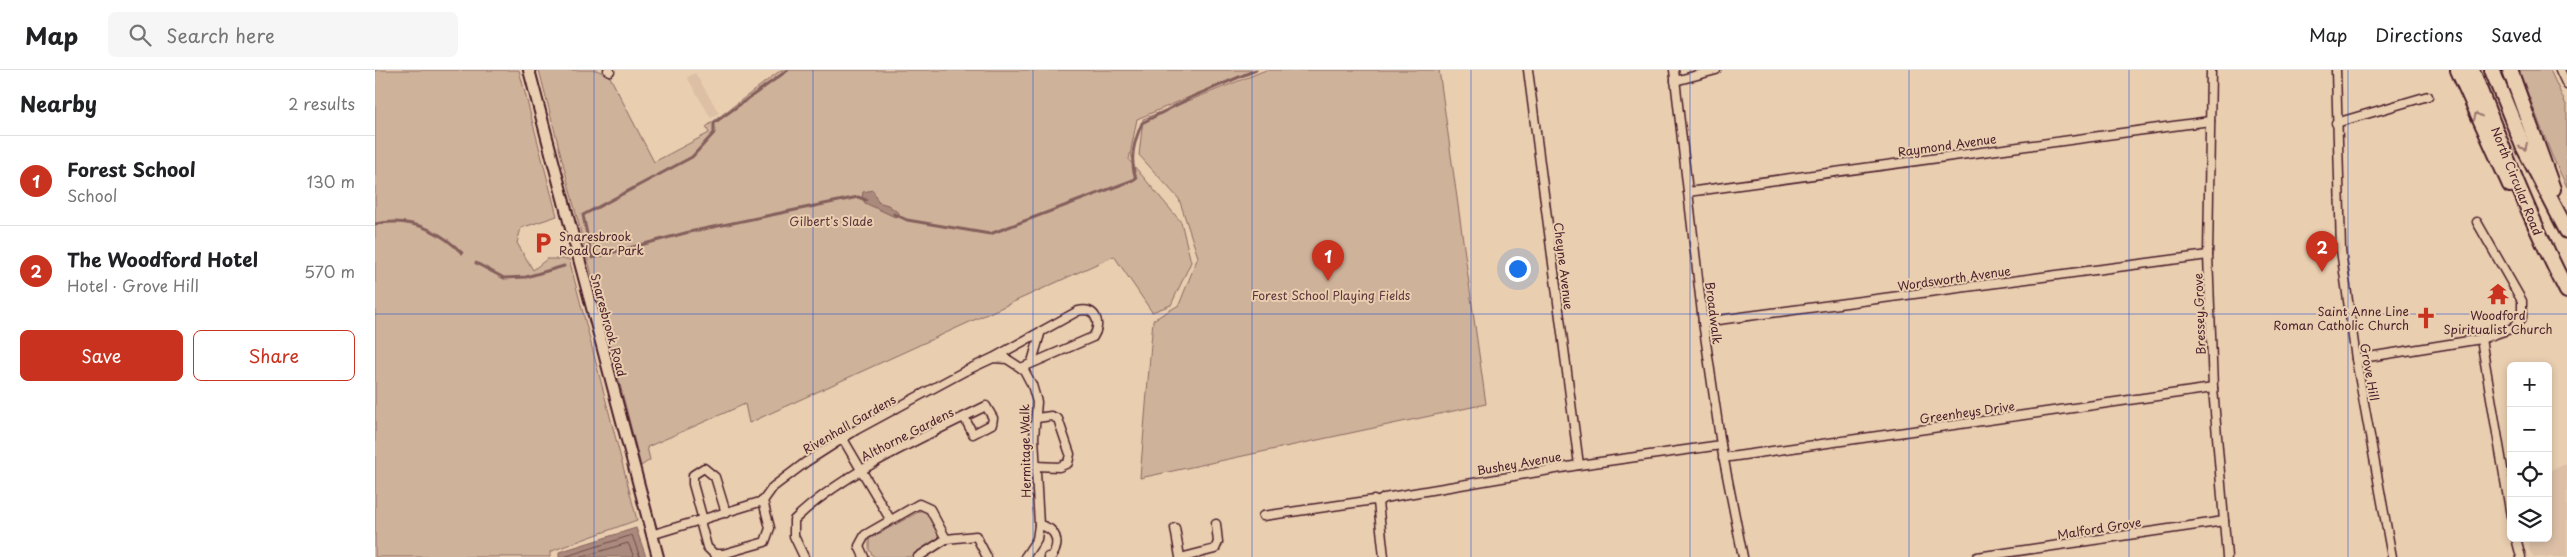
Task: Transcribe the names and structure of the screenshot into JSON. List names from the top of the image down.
{
  "streets": {
    "highway": ["North Circular Road"],
    "street": [
      "Raymond Avenue",
      "Cheyne Avenue",
      "Wordsworth Avenue",
      "Broadwalk",
      "Bressey Grove",
      "Snaresbrook Road",
      "Grove Hill",
      "Greenheys Drive",
      "Rivenhall Gardens",
      "Althorne Gardens",
      "Hermitage Walk",
      "Bushey Avenue",
      "Malford Grove"
    ]
  },
  "crossings": [
    ["Raymond Avenue", "Broadwalk"],
    ["Raymond Avenue", "Bressey Grove"],
    ["Cheyne Avenue", "Bushey Avenue"],
    ["Wordsworth Avenue", "Broadwalk"],
    ["Wordsworth Avenue", "Bressey Grove"],
    ["Broadwalk", "Greenheys Drive"],
    ["Broadwalk", "Bushey Avenue"],
    ["Bressey Grove", "Greenheys Drive"],
    ["Bressey Grove", "Malford Grove"],
    ["Rivenhall Gardens", "Althorne Gardens"],
    ["Rivenhall Gardens", "Hermitage Walk"]
  ],
  "parks": ["Gilbert's Slade", "Forest School Playing Fields"],
  "places": {
    "parking": ["Snaresbrook Road Car Park"],
    "temple": ["Woodford Spiritualist Church"],
    "church": ["Saint Anne Line Roman Catholic Church"]
  },
  "page": {
    "header": "Map",
    "search": "Search here",
    "nav": ["Map", "Directions", "Saved"],
    "heading": ["Nearby", "2 results"],
    "list": [
      {
        "mark": "1",
        "name": "Forest School",
        "note": "School",
        "value": "130 m"
      },
      {
        "mark": "2",
        "name": "The Woodford Hotel",
        "note": "Hotel · Grove Hill",
        "value": "570 m"
      }
    ],
    "pins": ["2", "1"],
    "buttons": ["Save", "Share"],
    "map_buttons": ["+", "−"]
  }
}
